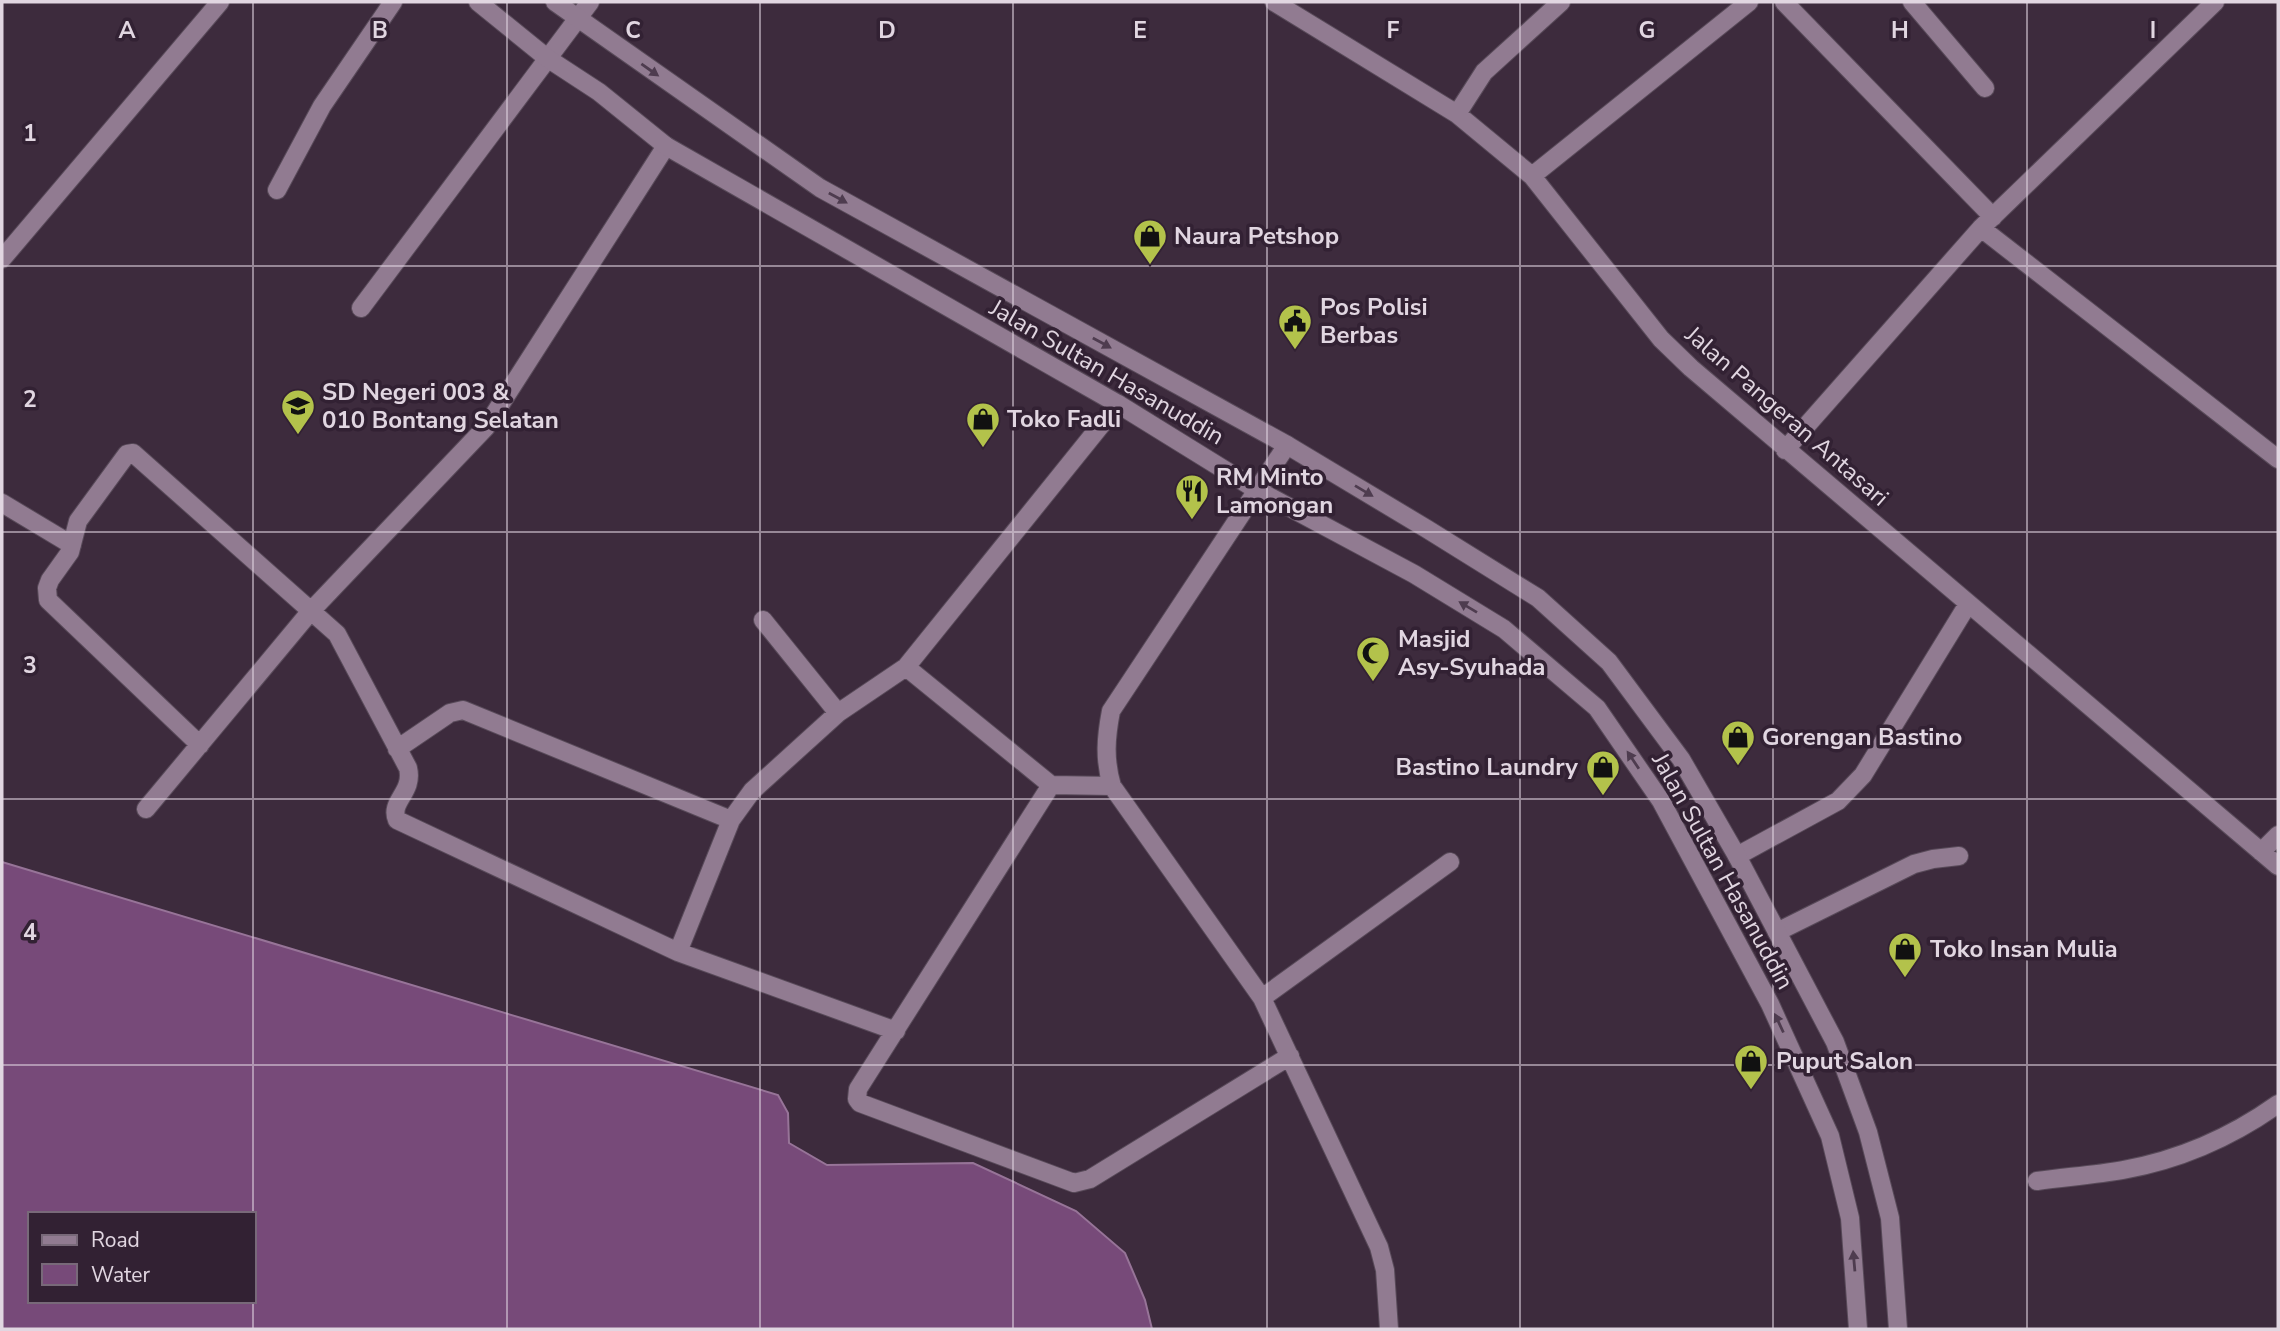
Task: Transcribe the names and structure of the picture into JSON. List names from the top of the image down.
{
  "streets": {
    "street": ["Jalan Sultan Hasanuddin", "Jalan Pangeran Antasari"]
  },
  "places": {
    "shop": [
      "Naura Petshop",
      "Toko Fadli",
      "Gorengan Bastino",
      "Bastino Laundry",
      "Toko Insan Mulia",
      "Puput Salon"
    ],
    "public building": ["Pos Polisi Berbas"],
    "school or university": ["SD Negeri 003 & 010 Bontang Selatan"],
    "restaurant": ["RM Minto Lamongan"],
    "mosque": ["Masjid Asy-Syuhada"]
  },
  "legend": ["Road", "Water"],
  "grid": {
    "columns": [
      "A",
      "B",
      "C",
      "D",
      "E",
      "F",
      "G",
      "H",
      "I"
    ],
    "rows": [
      "1",
      "2",
      "3",
      "4"
    ]
  }
}
